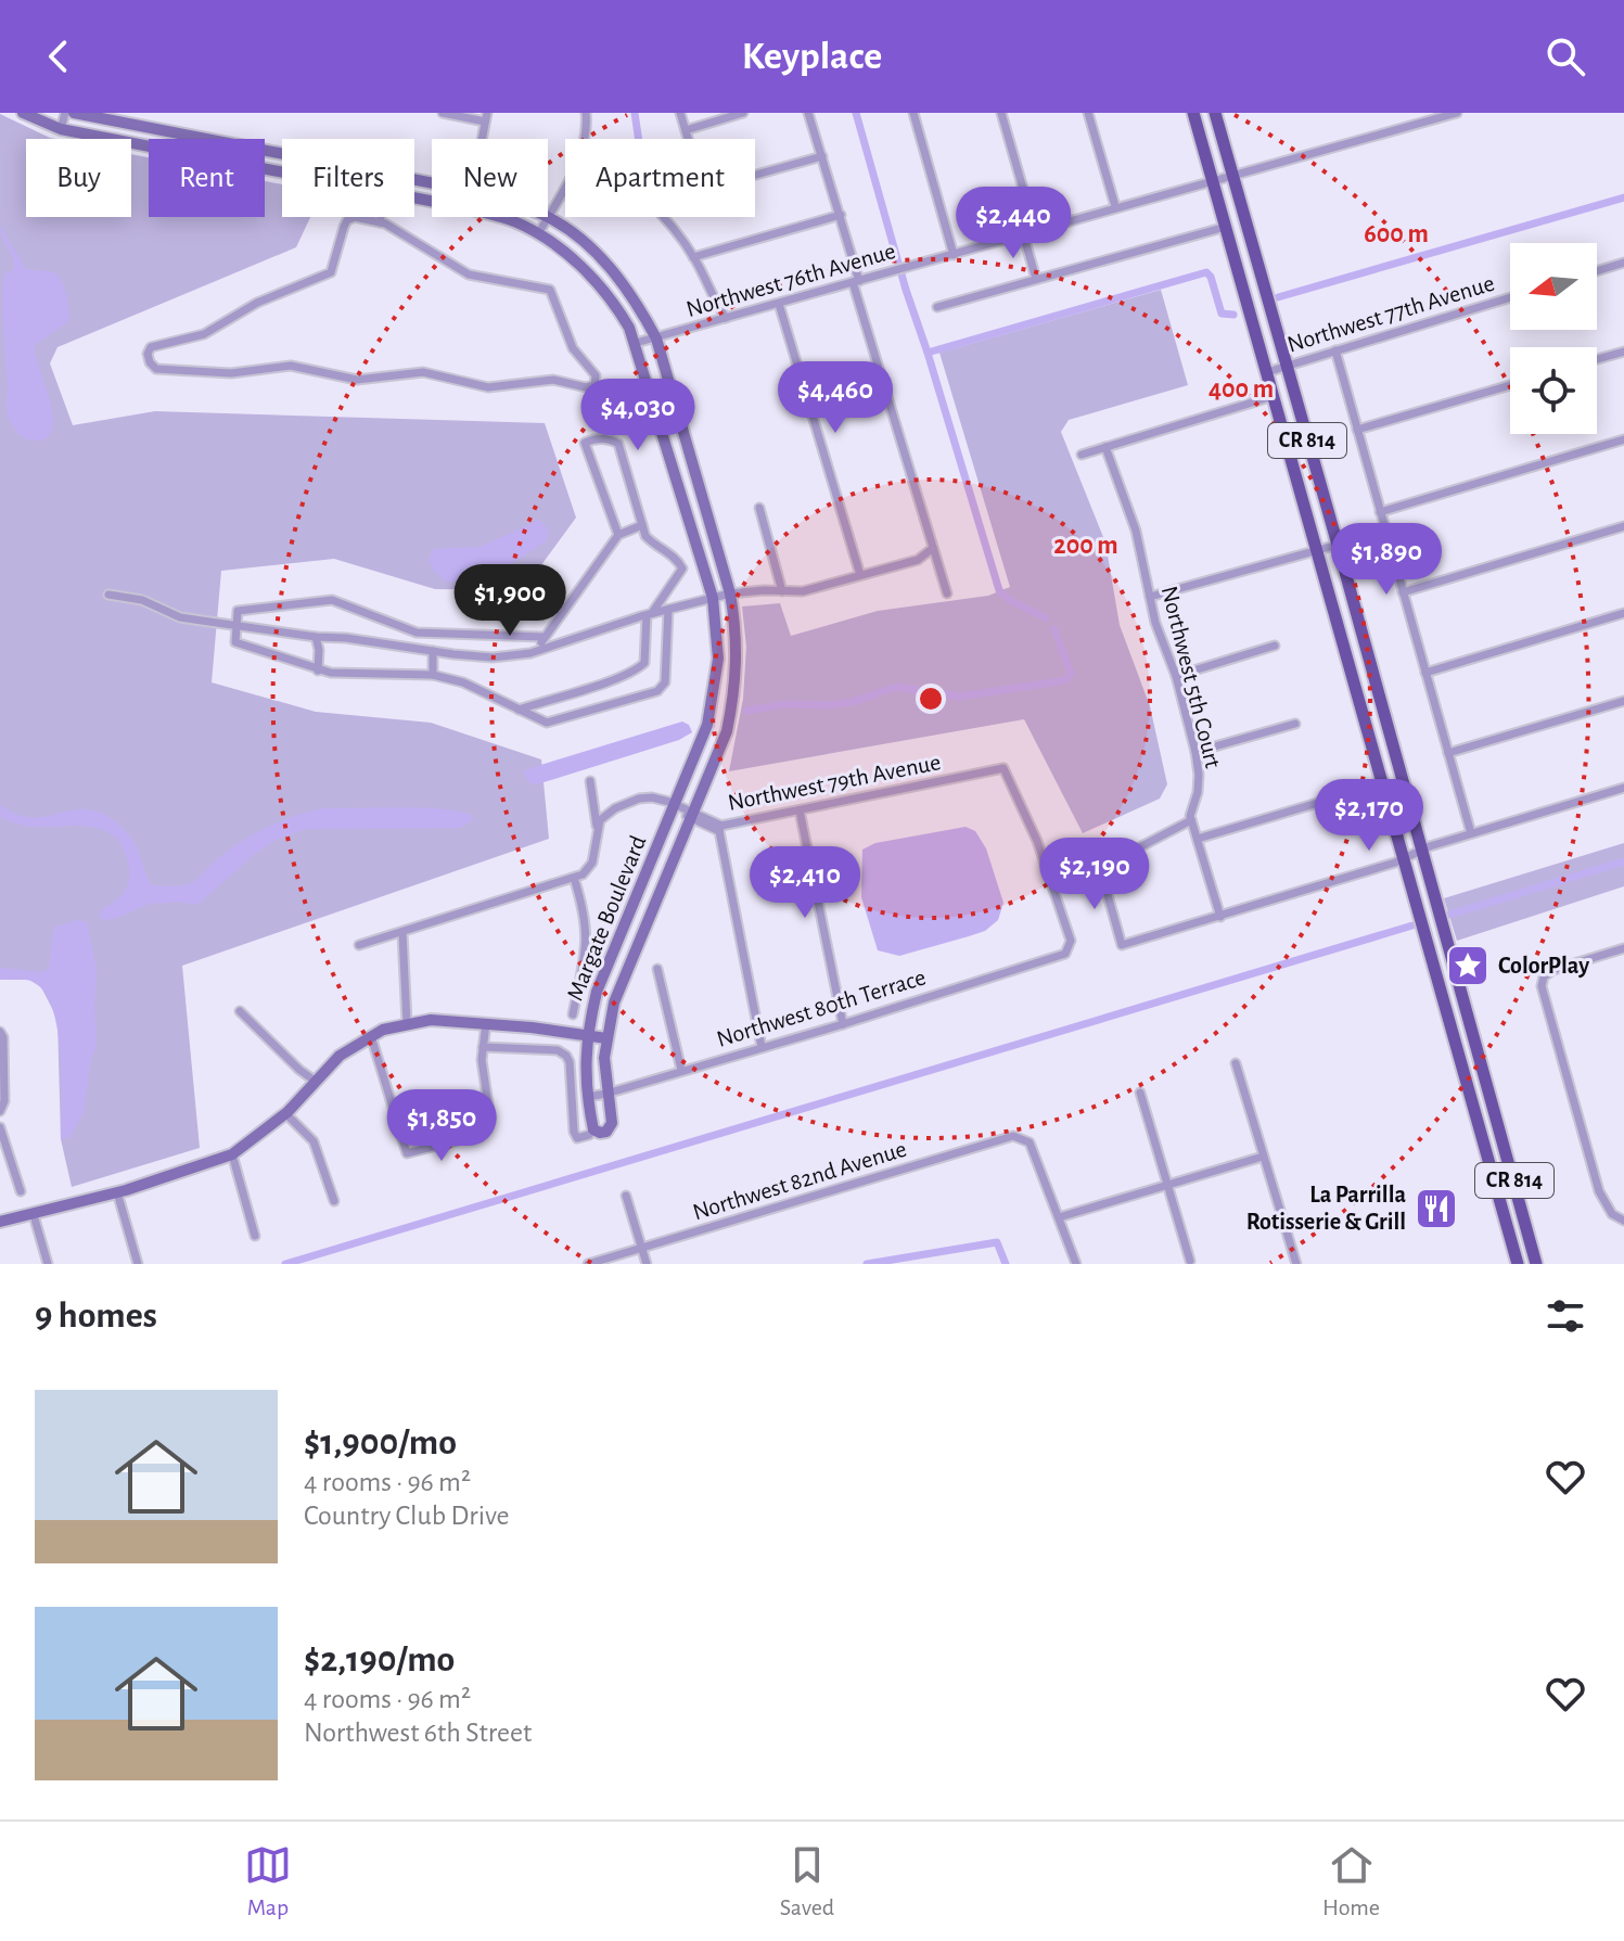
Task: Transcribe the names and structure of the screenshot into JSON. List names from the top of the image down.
{
  "streets": {
    "main road": ["CR 814"],
    "street": [
      "Northwest 76th Avenue",
      "Northwest 77th Avenue",
      "Northwest 5th Court",
      "Northwest 79th Avenue",
      "Margate Boulevard",
      "Northwest 80th Terrace",
      "Northwest 82nd Avenue"
    ]
  },
  "crossings": [
    ["Northwest 76th Avenue", "CR 814"],
    ["Northwest 76th Avenue", "Margate Boulevard"],
    ["Northwest 77th Avenue", "CR 814"],
    ["Northwest 79th Avenue", "Margate Boulevard"],
    ["Northwest 79th Avenue", "Northwest 80th Terrace"],
    ["Margate Boulevard", "Northwest 80th Terrace"]
  ],
  "places": {
    "place": ["ColorPlay"],
    "restaurant": ["La Parrilla Rotisserie & Grill"]
  },
  "north": "left",
  "page": {
    "header": "Keyplace",
    "chip": [
      "Buy",
      "Rent",
      "Filters",
      "New",
      "Apartment"
    ],
    "price": [
      "$2,440",
      "$4,460",
      "$4,030",
      "$1,890",
      "$1,900",
      "$2,170",
      "$2,190",
      "$2,410",
      "$1,850"
    ],
    "heading": "9 homes",
    "list": [
      {
        "name": "$1,900/mo",
        "note": "4 rooms · 96 m² · Country Club Drive"
      },
      {
        "name": "$2,190/mo",
        "note": "4 rooms · 96 m² · Northwest 6th Street"
      }
    ],
    "tabs": ["Map", "Saved", "Home"]
  },
  "rings": ["600 m", "400 m", "200 m"]
}
